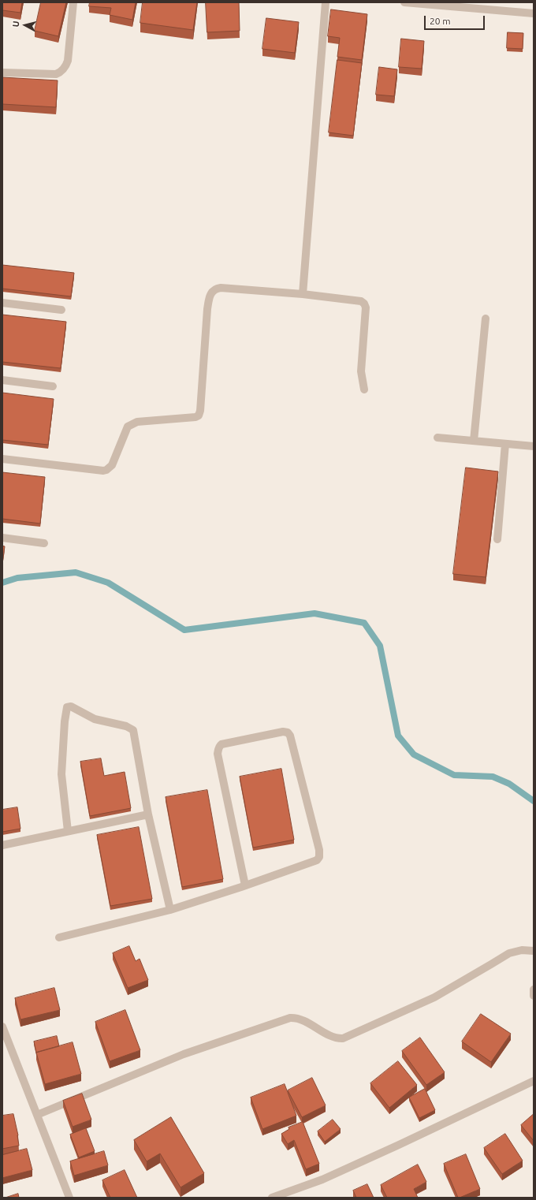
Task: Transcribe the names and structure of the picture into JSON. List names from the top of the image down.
{
  "scale_bar": "20 m",
  "north": "left"
}
